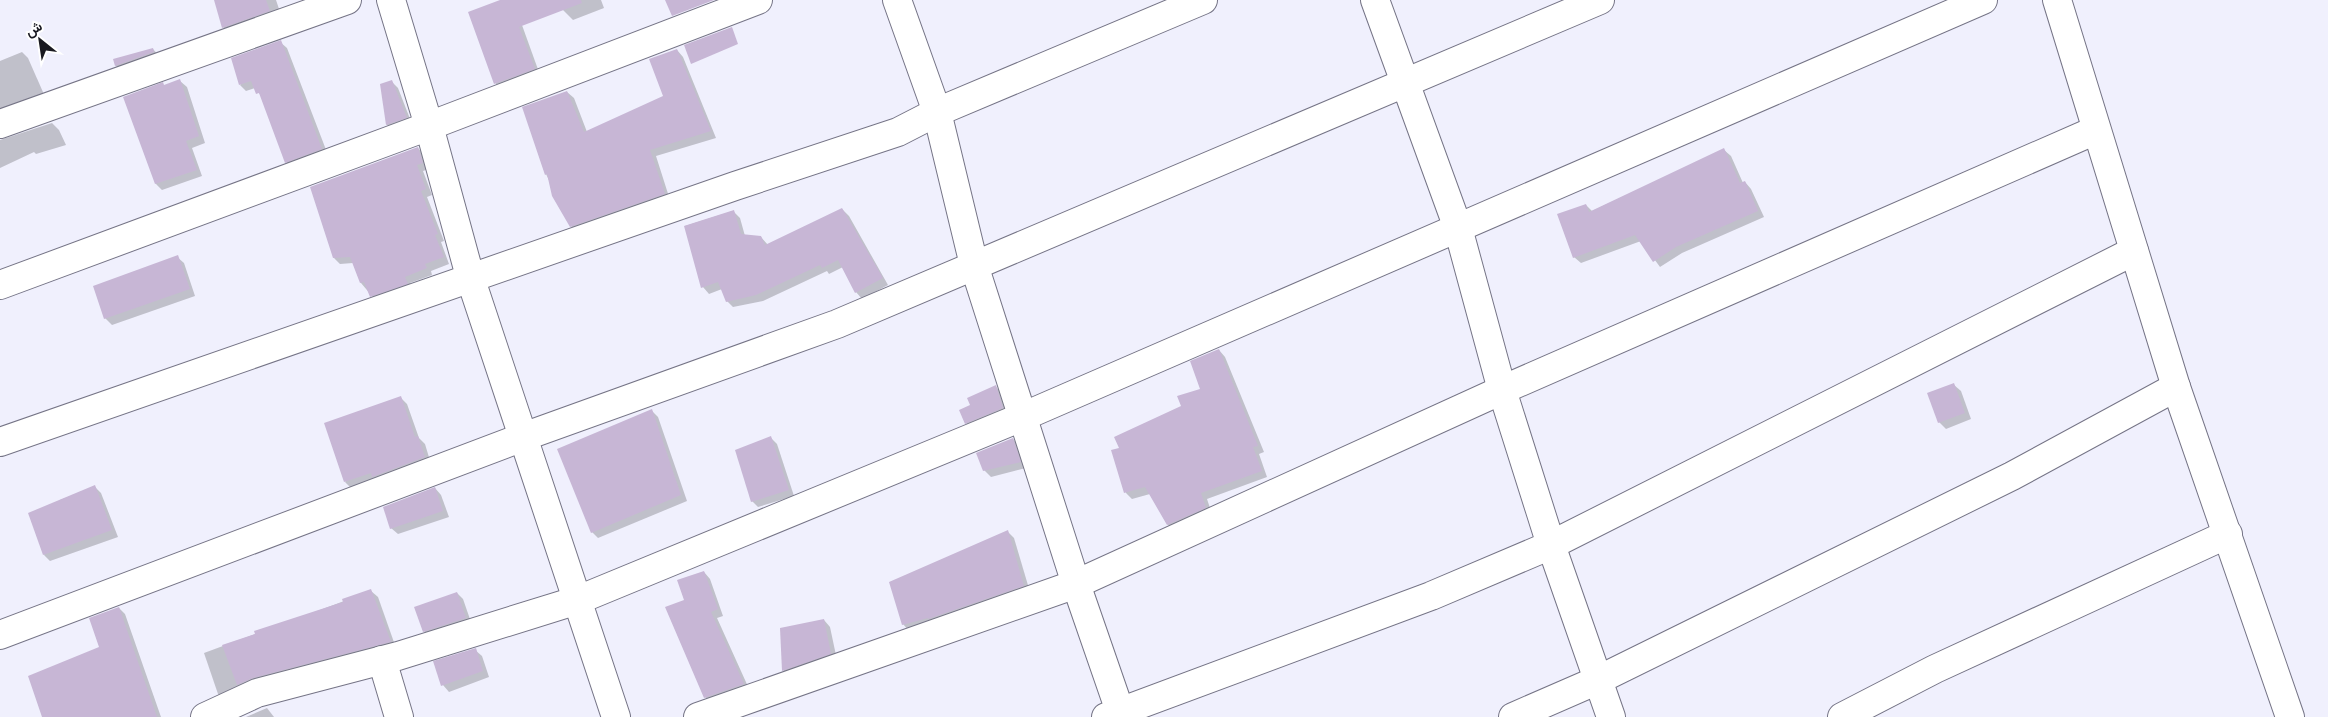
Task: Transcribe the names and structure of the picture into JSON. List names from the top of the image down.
{
  "north": "top left"
}
